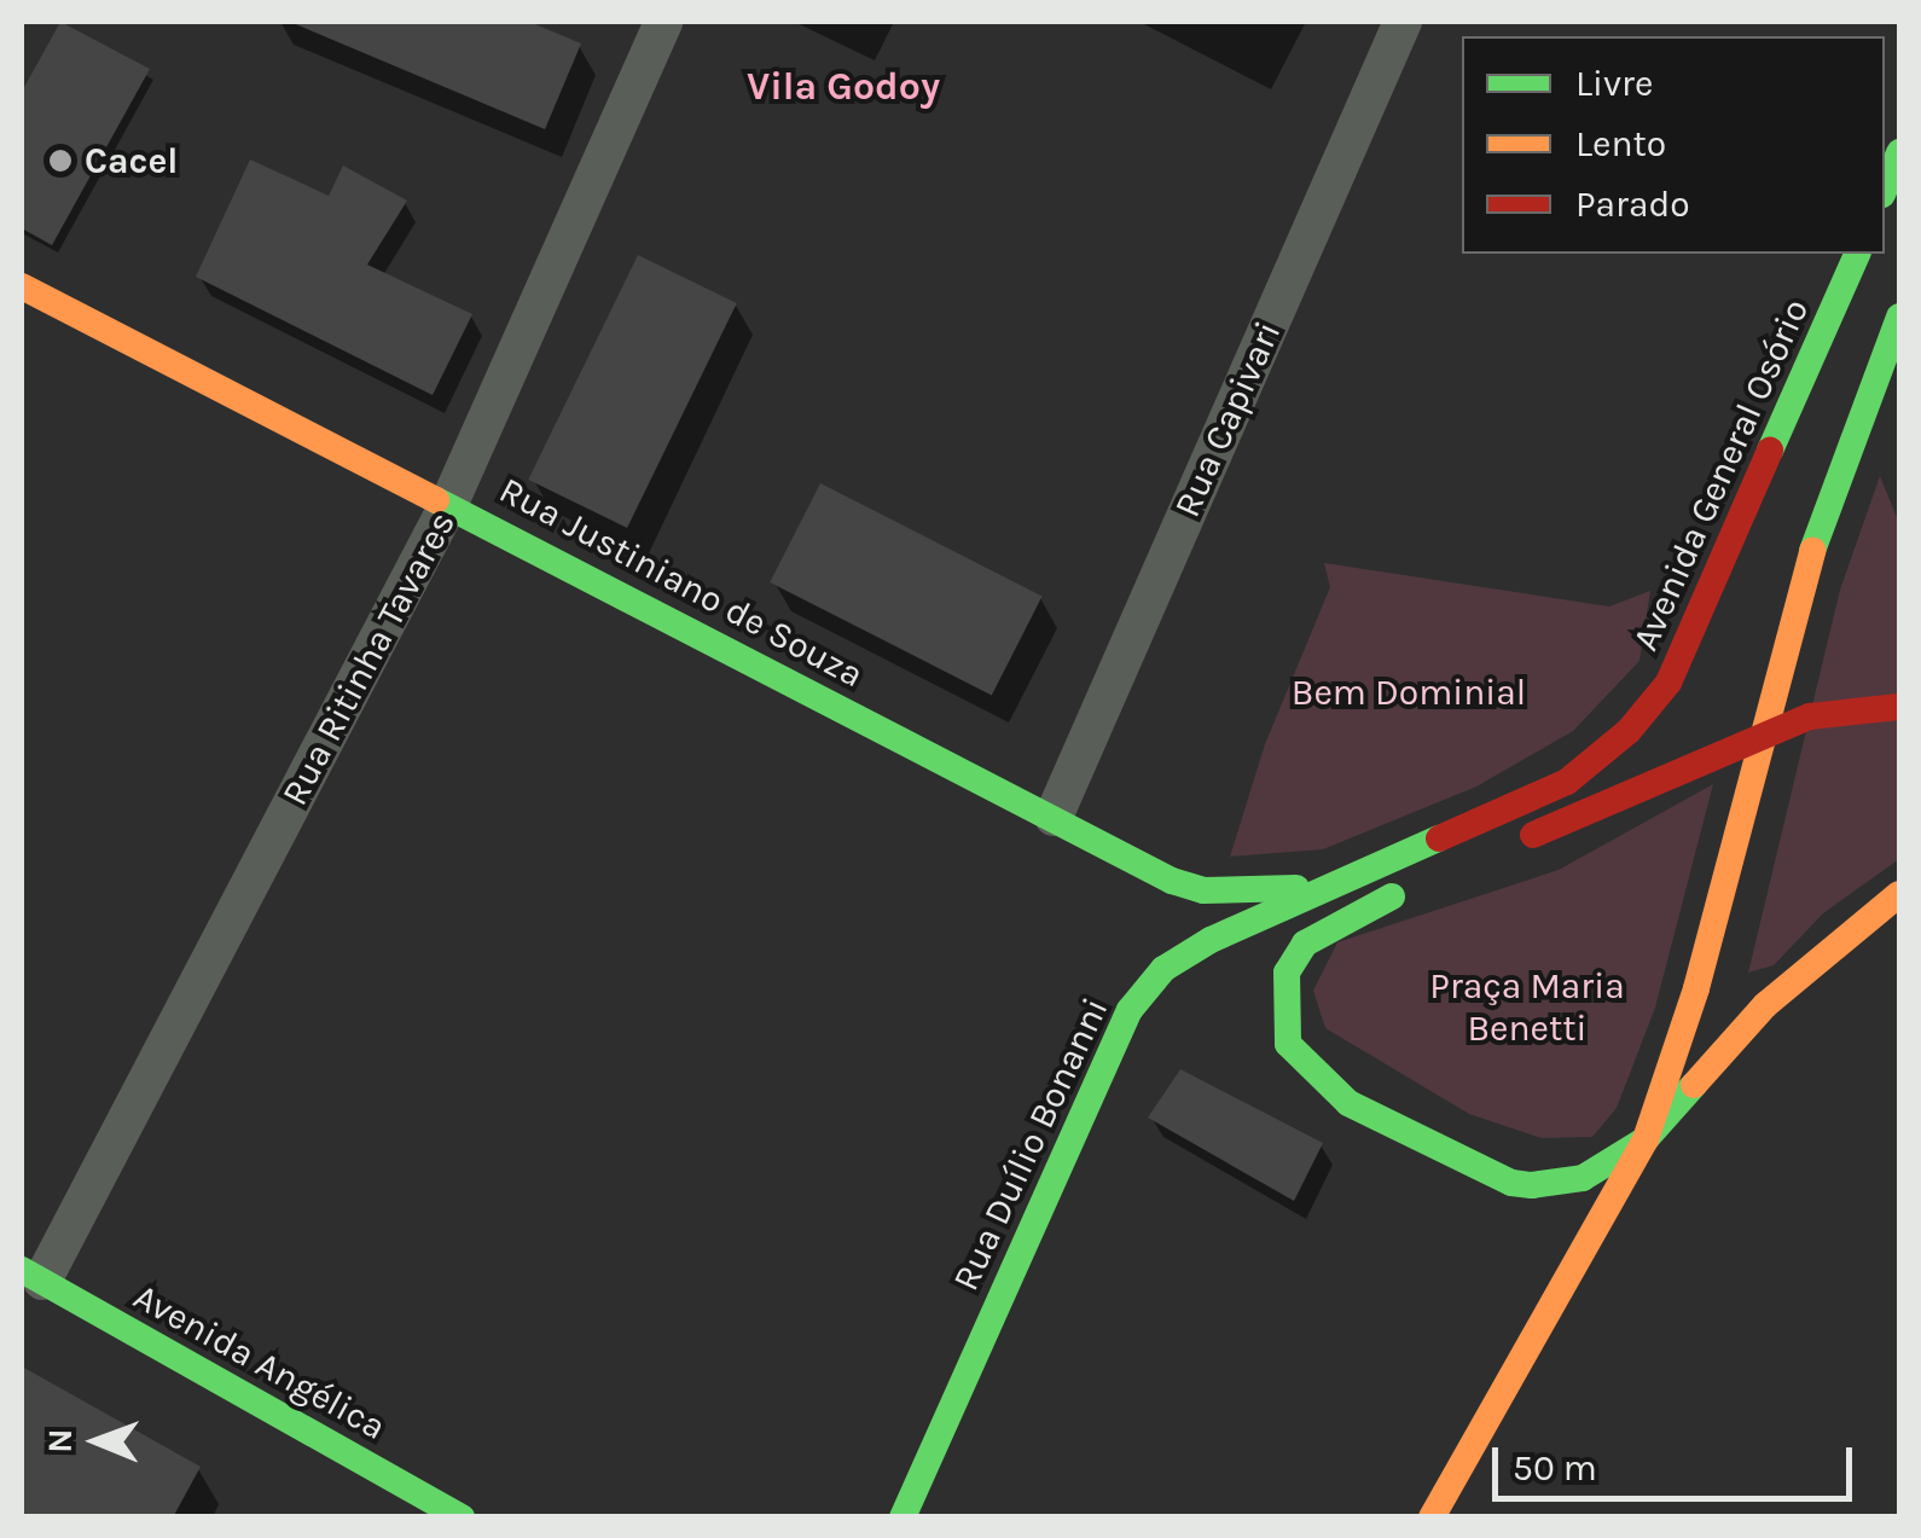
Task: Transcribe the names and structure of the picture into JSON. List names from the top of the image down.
{
  "streets": {
    "main road": [
      "Avenida General Osório",
      "Rua Justiniano de Souza",
      "Rua Duílio Bonanni",
      "Avenida Angélica"
    ],
    "street": ["Rua Capivari", "Rua Ritinha Tavares"]
  },
  "crossings": [
    ["Rua Capivari", "Rua Justiniano de Souza"],
    ["Avenida General Osório", "Rua Justiniano de Souza"],
    ["Avenida General Osório", "Rua Duílio Bonanni"],
    ["Rua Justiniano de Souza", "Rua Ritinha Tavares"],
    ["Rua Justiniano de Souza", "Rua Duílio Bonanni"],
    ["Rua Ritinha Tavares", "Avenida Angélica"]
  ],
  "districts": ["Vila Godoy"],
  "parks": ["Bem Dominial", "Praça Maria Benetti"],
  "places": ["Cacel"],
  "legend": ["Livre", "Lento", "Parado"],
  "scale_bar": "50 m",
  "north": "left"
}
